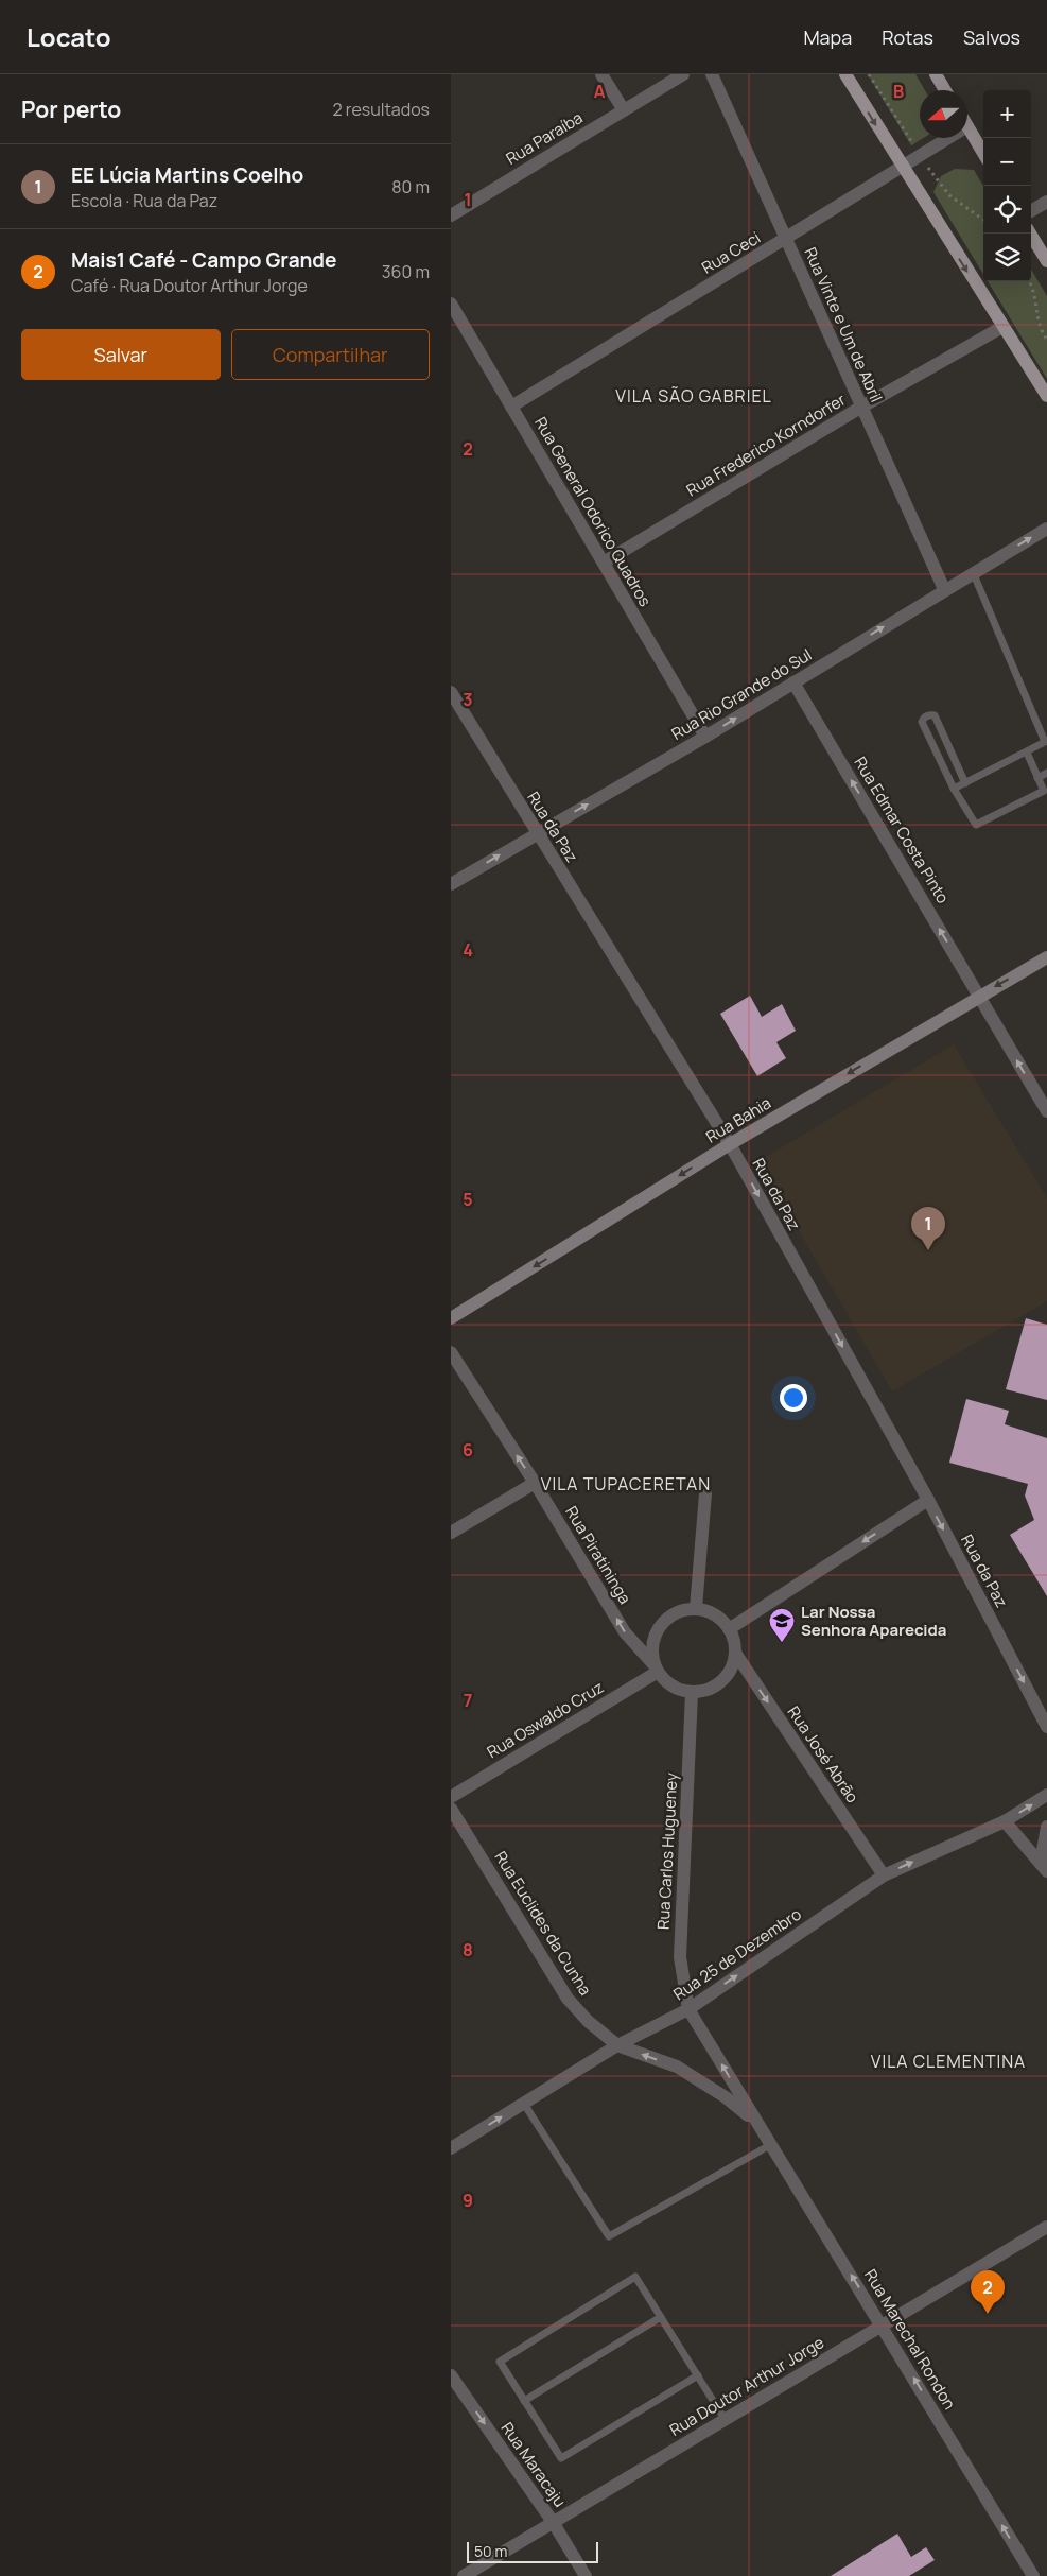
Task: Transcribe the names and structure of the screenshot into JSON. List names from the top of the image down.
{
  "streets": {
    "street": [
      "Rua Paraíba",
      "Rua Ceci",
      "Rua Vinte e Um de Abril",
      "Rua Frederico Korndorfer",
      "Rua General Odorico Quadros",
      "Rua Rio Grande do Sul",
      "Rua da Paz",
      "Rua Edmar Costa Pinto",
      "Rua Bahia",
      "Rua Piratininga",
      "Rua Oswaldo Cruz",
      "Rua José Abrão",
      "Rua Carlos Hugueney",
      "Rua Euclides da Cunha",
      "Rua 25 de Dezembro",
      "Rua Marechal Rondon",
      "Rua Doutor Arthur Jorge",
      "Rua Maracaju"
    ]
  },
  "crossings": [
    ["Rua Ceci", "Rua Vinte e Um de Abril"],
    ["Rua Ceci", "Rua General Odorico Quadros"],
    ["Rua Vinte e Um de Abril", "Rua Frederico Korndorfer"],
    ["Rua Vinte e Um de Abril", "Rua Rio Grande do Sul"],
    ["Rua Frederico Korndorfer", "Rua General Odorico Quadros"],
    ["Rua General Odorico Quadros", "Rua Rio Grande do Sul"],
    ["Rua Rio Grande do Sul", "Rua da Paz"],
    ["Rua Rio Grande do Sul", "Rua Edmar Costa Pinto"],
    ["Rua da Paz", "Rua Bahia"],
    ["Rua Edmar Costa Pinto", "Rua Bahia"],
    ["Rua Piratininga", "Rua Oswaldo Cruz"],
    ["Rua Piratininga", "Rua José Abrão"],
    ["Rua Piratininga", "Rua Carlos Hugueney"],
    ["Rua Oswaldo Cruz", "Rua José Abrão"],
    ["Rua Oswaldo Cruz", "Rua Carlos Hugueney"],
    ["Rua José Abrão", "Rua Carlos Hugueney"],
    ["Rua José Abrão", "Rua 25 de Dezembro"],
    ["Rua Carlos Hugueney", "Rua 25 de Dezembro"],
    ["Rua Carlos Hugueney", "Rua Marechal Rondon"],
    ["Rua Euclides da Cunha", "Rua 25 de Dezembro"],
    ["Rua Euclides da Cunha", "Rua Marechal Rondon"],
    ["Rua 25 de Dezembro", "Rua Marechal Rondon"],
    ["Rua Marechal Rondon", "Rua Doutor Arthur Jorge"],
    ["Rua Doutor Arthur Jorge", "Rua Maracaju"]
  ],
  "one_way": [
    "Rua Rio Grande do Sul",
    "Rua da Paz",
    "Rua Edmar Costa Pinto",
    "Rua Bahia",
    "Rua Piratininga",
    "Rua José Abrão",
    "Rua 25 de Dezembro",
    "Rua Marechal Rondon",
    "Rua Maracaju"
  ],
  "districts": ["VILA SÃO GABRIEL", "VILA TUPACERETAN", "VILA CLEMENTINA"],
  "places": {
    "school or university": ["Lar Nossa Senhora Aparecida"]
  },
  "scale_bar": "50 m",
  "north": "left",
  "page": {
    "header": "Locato",
    "nav": ["Mapa", "Rotas", "Salvos"],
    "heading": ["Por perto", "2 resultados"],
    "map_buttons": ["+", "−"],
    "list": [
      {
        "mark": "1",
        "name": "EE Lúcia Martins Coelho",
        "note": "Escola · Rua da Paz",
        "value": "80 m"
      },
      {
        "mark": "2",
        "name": "Mais1 Café - Campo Grande",
        "note": "Café · Rua Doutor Arthur Jorge",
        "value": "360 m"
      }
    ],
    "buttons": ["Salvar", "Compartilhar"],
    "pins": ["1", "2"],
    "scale": "50 m"
  },
  "grid": {
    "columns": ["A", "B"],
    "rows": [
      "1",
      "2",
      "3",
      "4",
      "5",
      "6",
      "7",
      "8",
      "9"
    ]
  }
}
